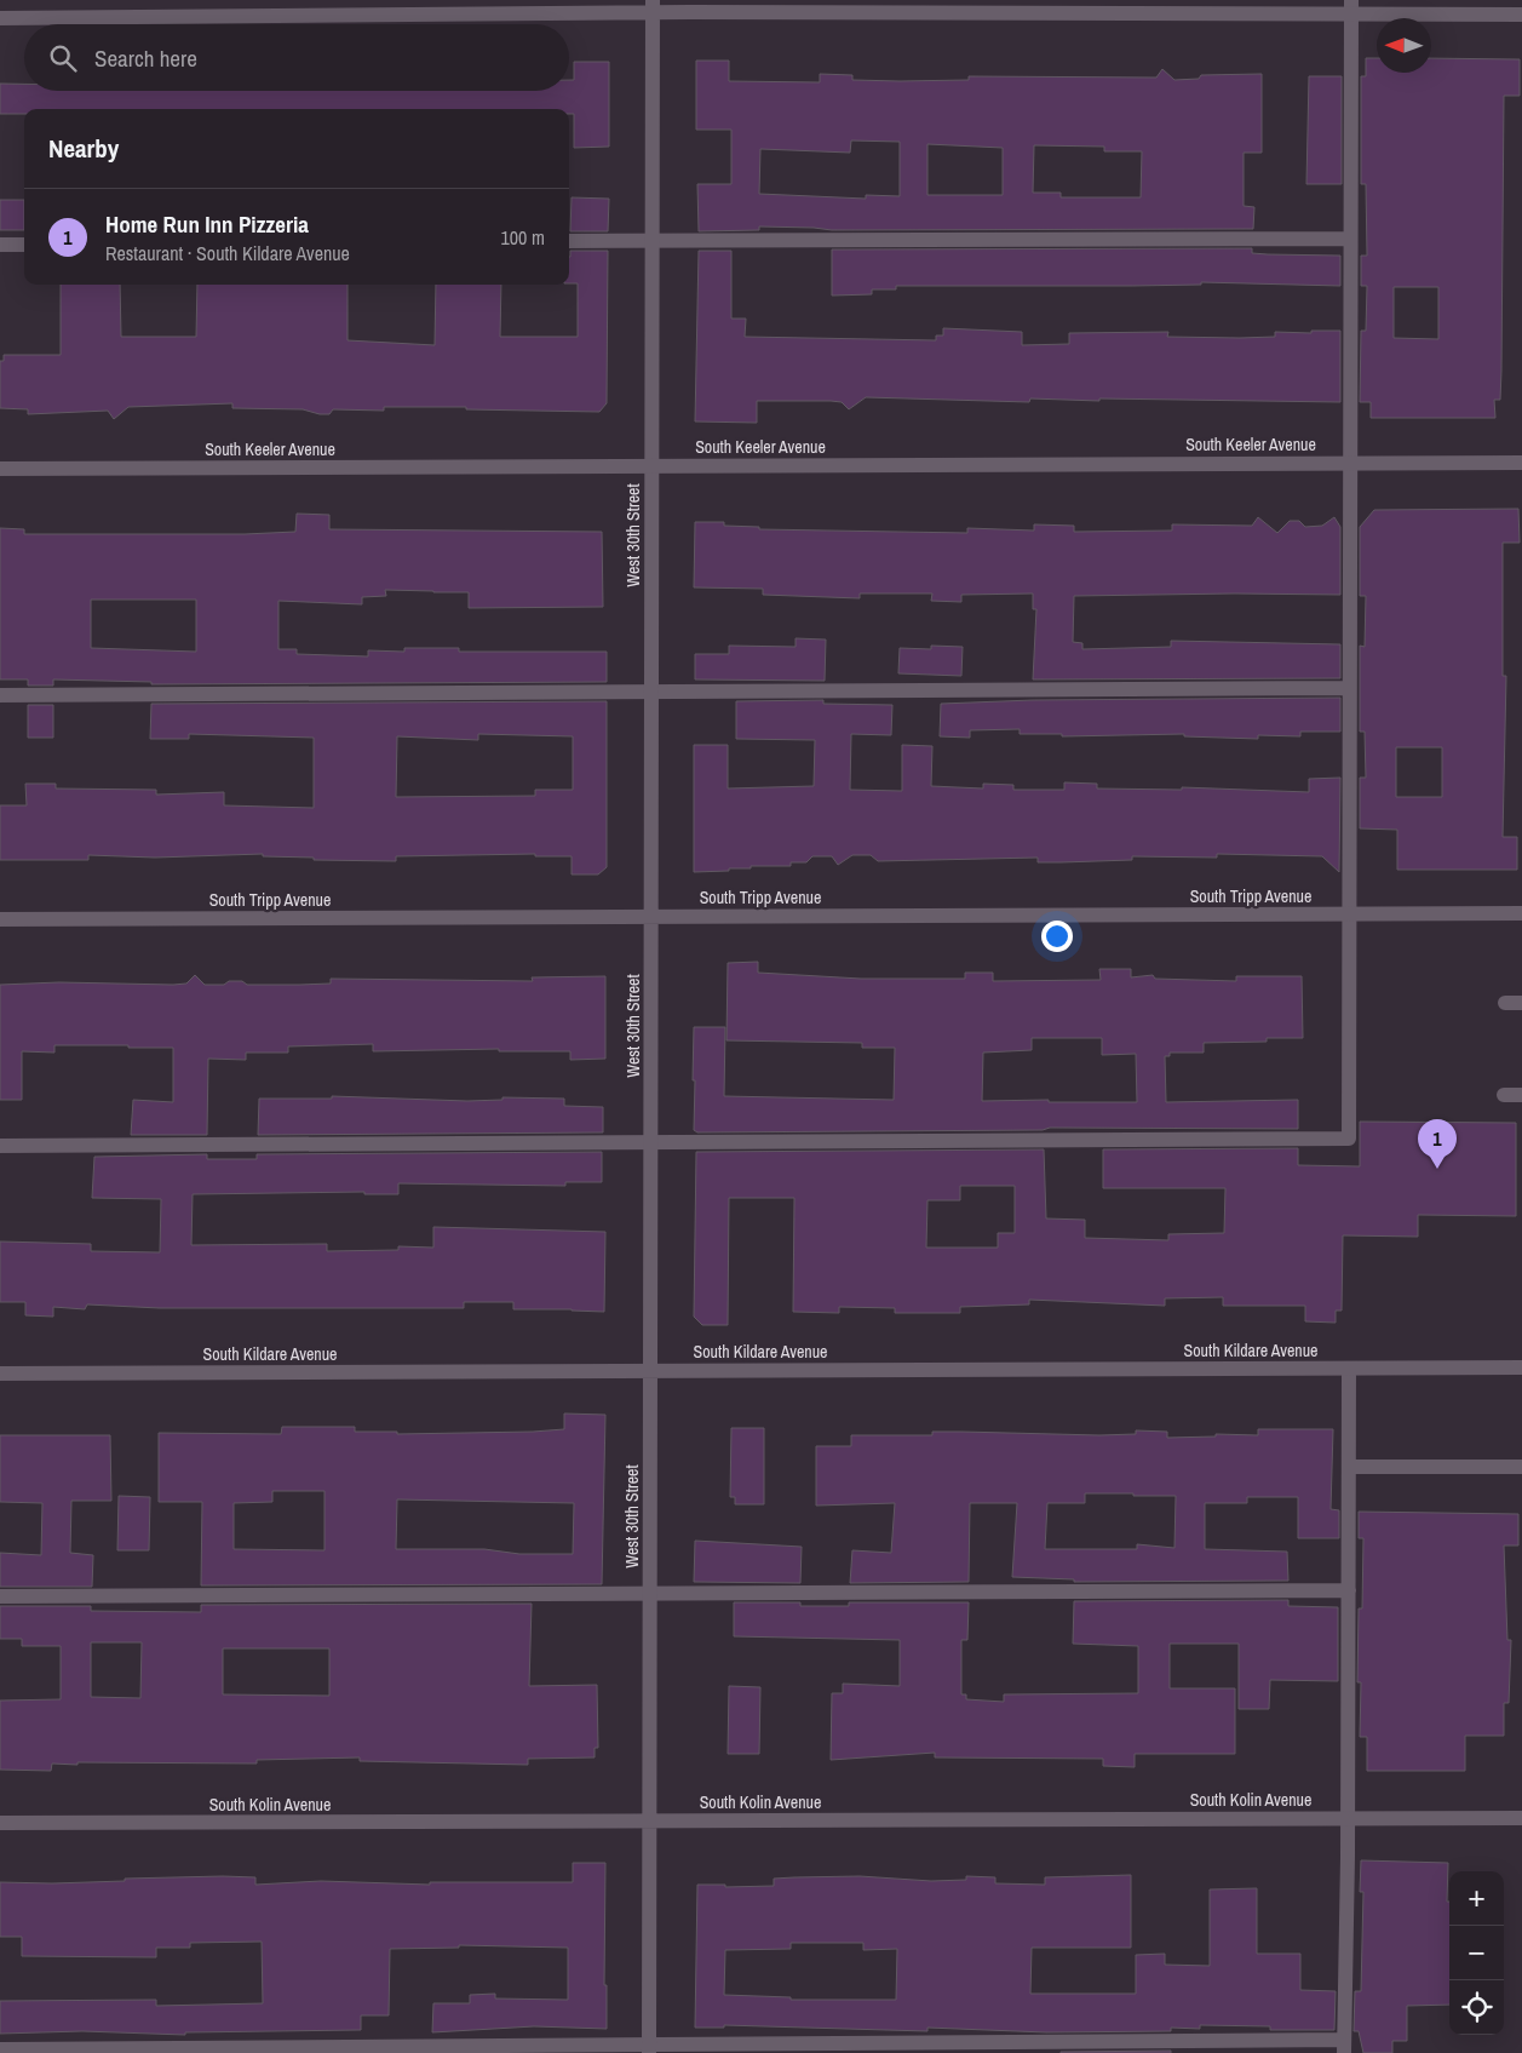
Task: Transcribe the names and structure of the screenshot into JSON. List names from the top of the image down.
{
  "streets": {
    "street": [
      "South Keeler Avenue",
      "West 30th Street",
      "South Tripp Avenue",
      "South Kildare Avenue",
      "South Kolin Avenue"
    ]
  },
  "crossings": [
    ["South Keeler Avenue", "West 30th Street"],
    ["West 30th Street", "South Tripp Avenue"],
    ["West 30th Street", "South Kildare Avenue"],
    ["West 30th Street", "South Kolin Avenue"]
  ],
  "north": "left",
  "page": {
    "search": "Search here",
    "heading": "Nearby",
    "list": [
      {
        "mark": "1",
        "name": "Home Run Inn Pizzeria",
        "note": "Restaurant · South Kildare Avenue",
        "value": "100 m"
      }
    ],
    "pins": "1",
    "map_buttons": ["+", "−"]
  }
}
